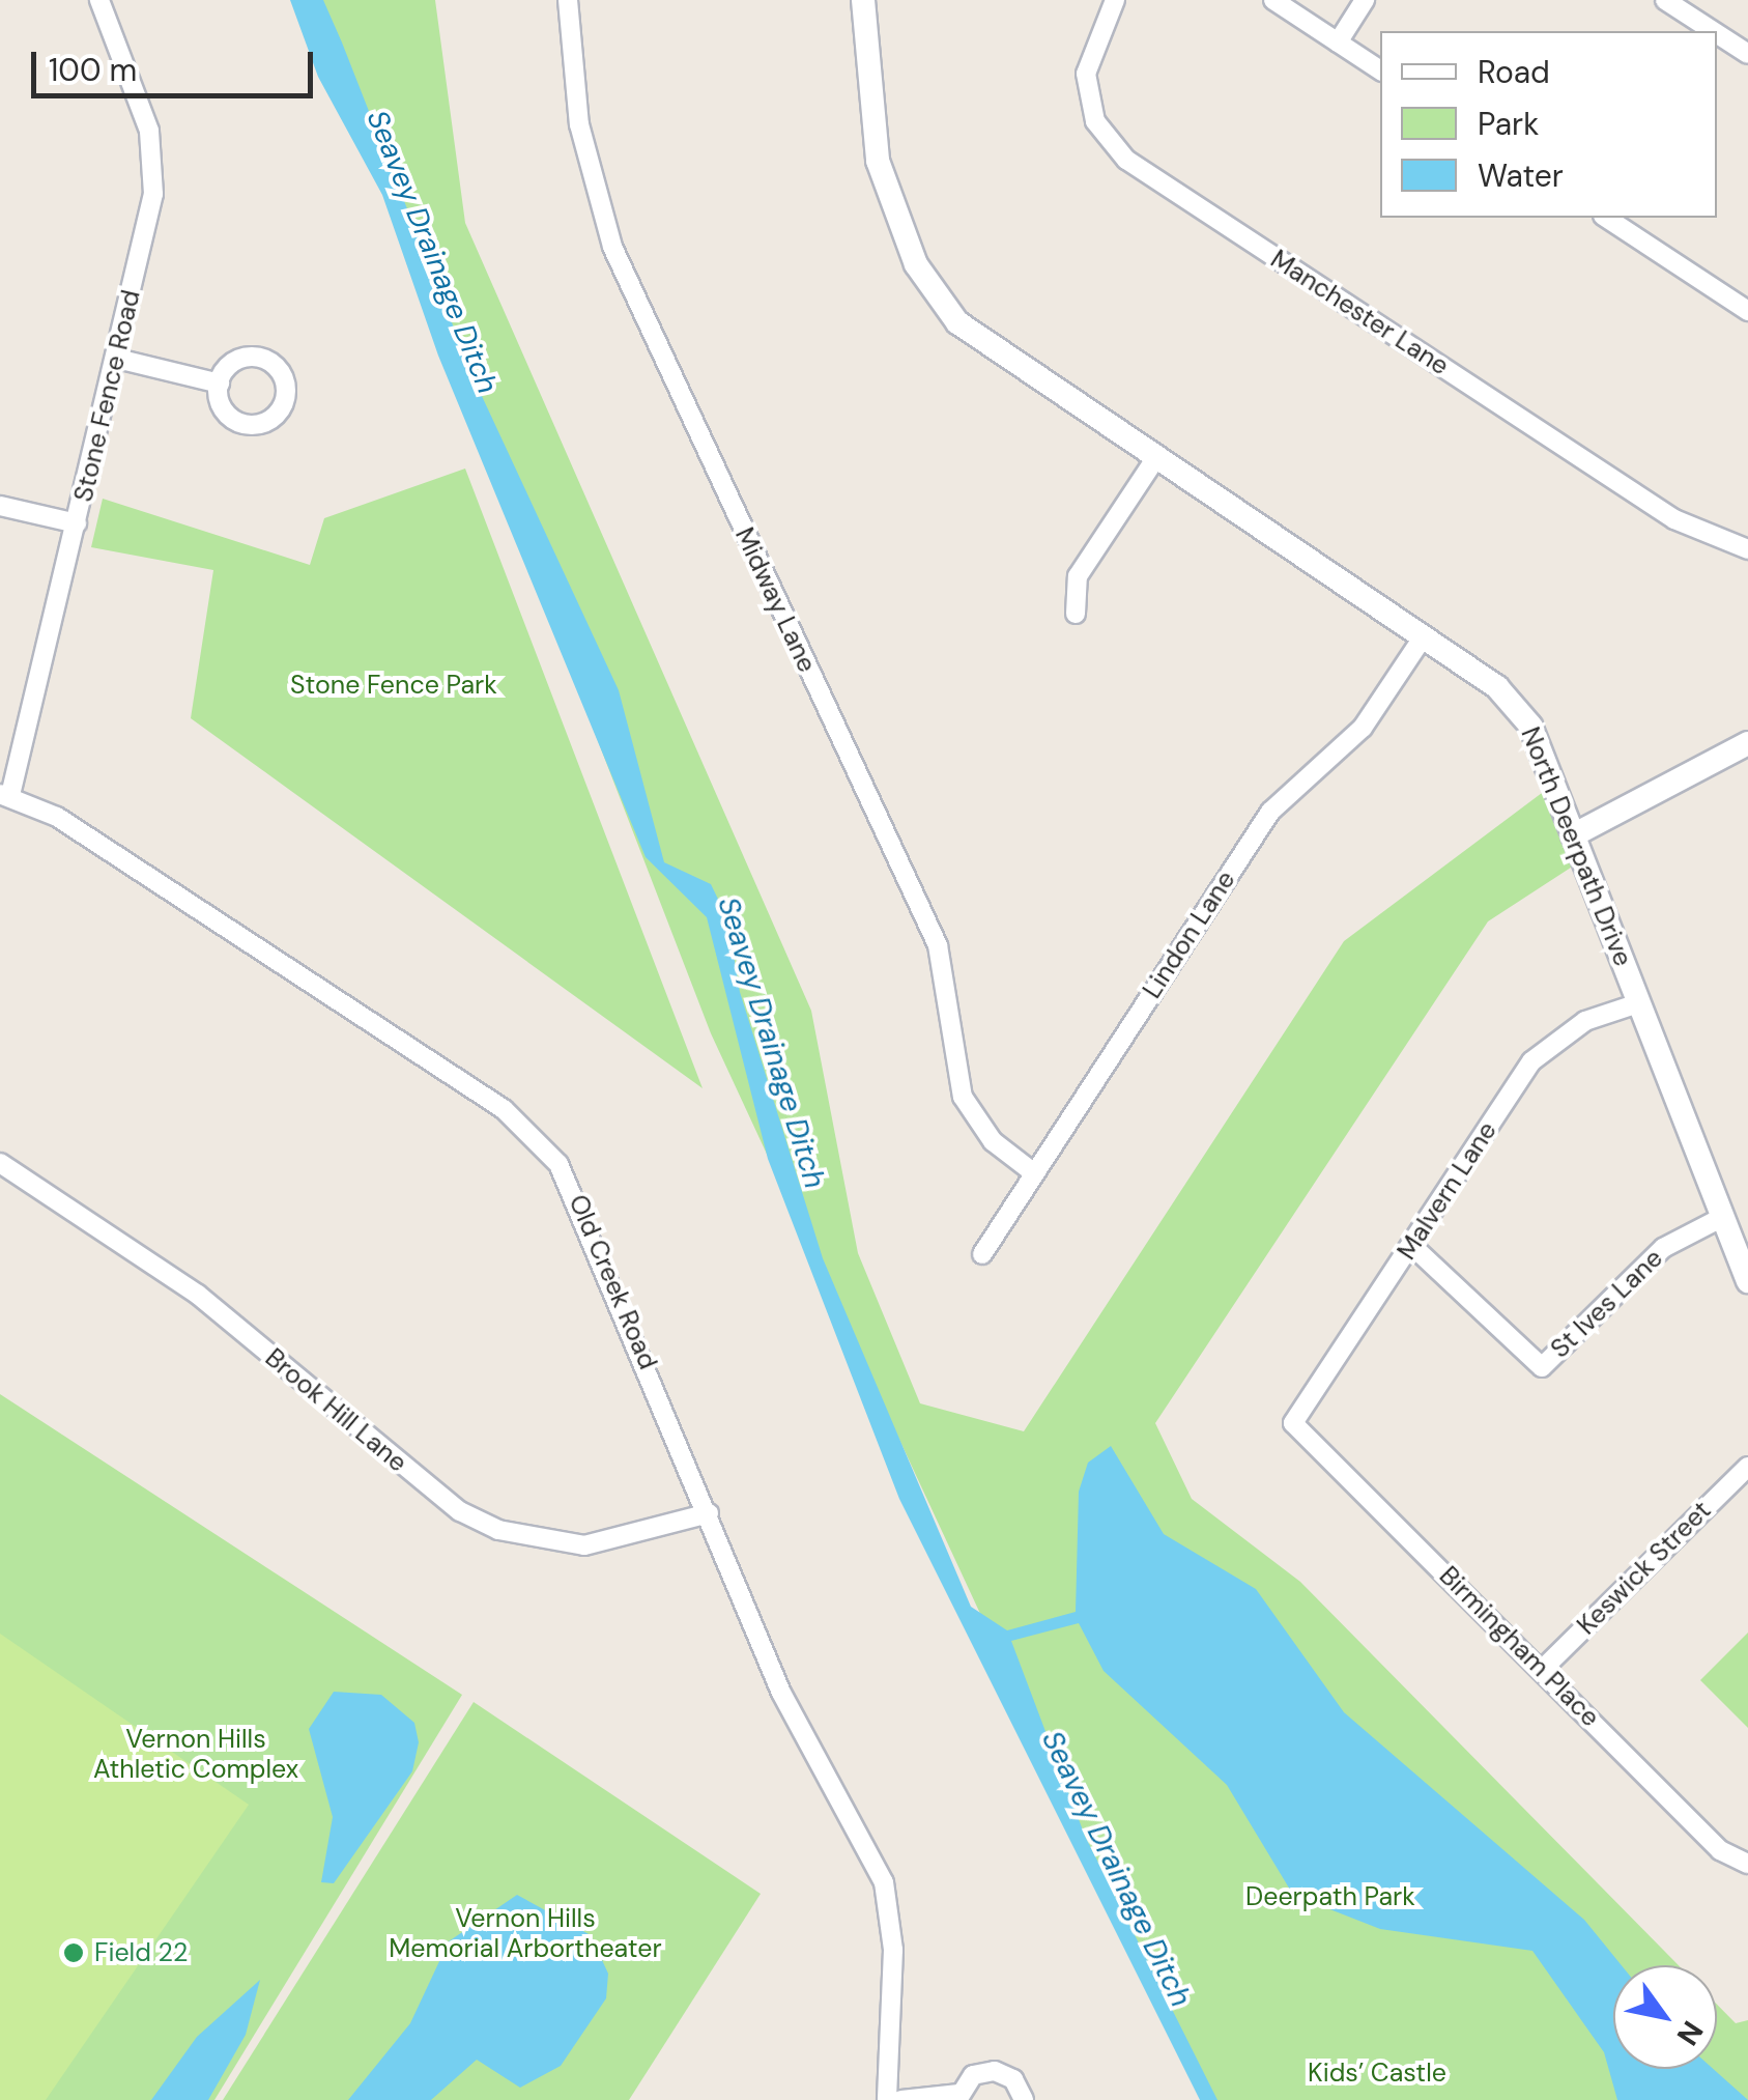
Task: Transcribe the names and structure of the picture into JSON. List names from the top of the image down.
{
  "streets": {
    "street": [
      "Manchester Lane",
      "Stone Fence Road",
      "Midway Lane",
      "North Deerpath Drive",
      "Lindon Lane",
      "Malvern Lane",
      "Old Creek Road",
      "St Ives Lane",
      "Brook Hill Lane",
      "Keswick Street",
      "Birmingham Place"
    ]
  },
  "crossings": [
    ["Stone Fence Road", "Old Creek Road"],
    ["Midway Lane", "Lindon Lane"],
    ["North Deerpath Drive", "Lindon Lane"],
    ["North Deerpath Drive", "Malvern Lane"],
    ["North Deerpath Drive", "St Ives Lane"],
    ["Malvern Lane", "St Ives Lane"],
    ["Malvern Lane", "Birmingham Place"],
    ["Old Creek Road", "Brook Hill Lane"],
    ["Keswick Street", "Birmingham Place"]
  ],
  "water": ["Seavey Drainage Ditch"],
  "parks": [
    "Stone Fence Park",
    "Vernon Hills Athletic Complex",
    "Deerpath Park",
    "Vernon Hills Memorial Arbortheater",
    "Kids’ Castle"
  ],
  "places": ["Field 22"],
  "legend": ["Road", "Park", "Water"],
  "scale_bar": "100 m",
  "north": "bottom right"
}
